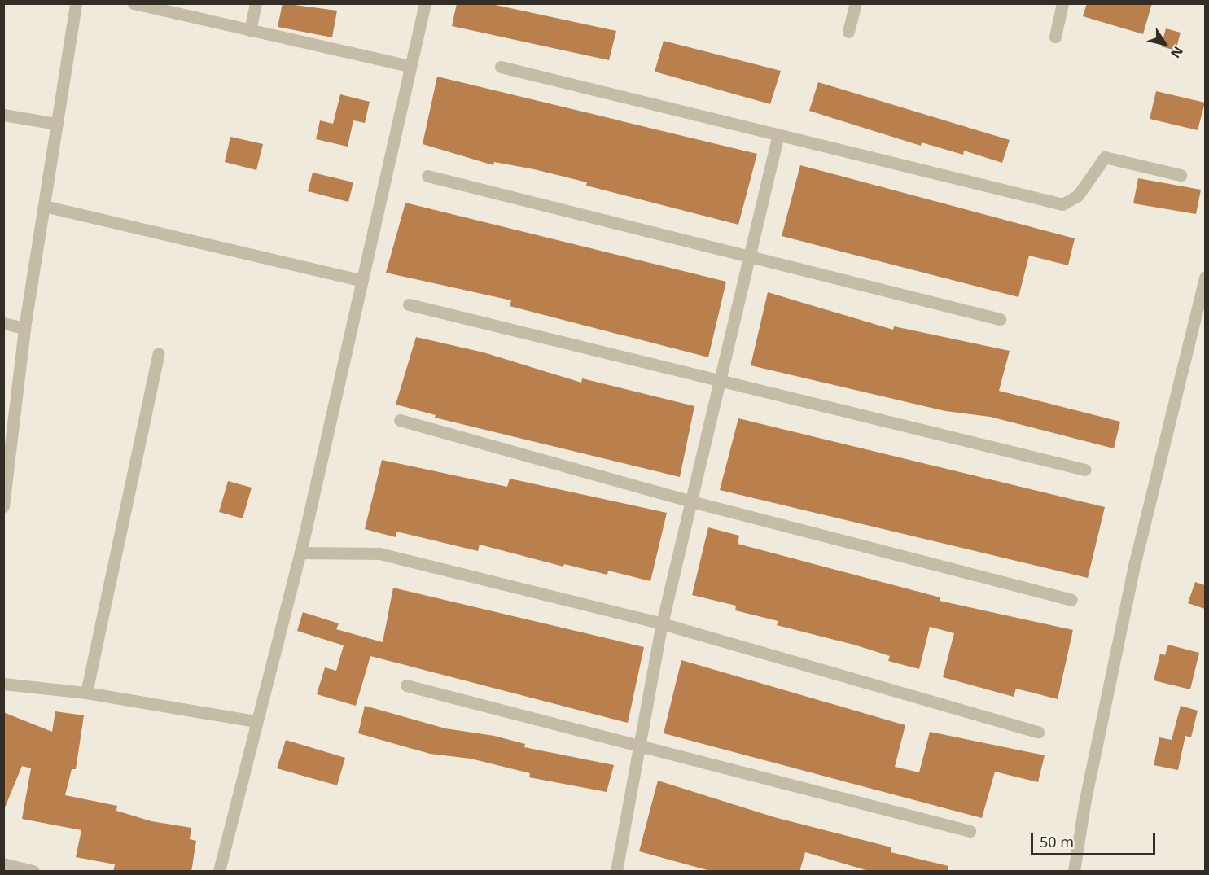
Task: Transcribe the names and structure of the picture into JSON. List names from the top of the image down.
{
  "scale_bar": "50 m",
  "north": "bottom right"
}
